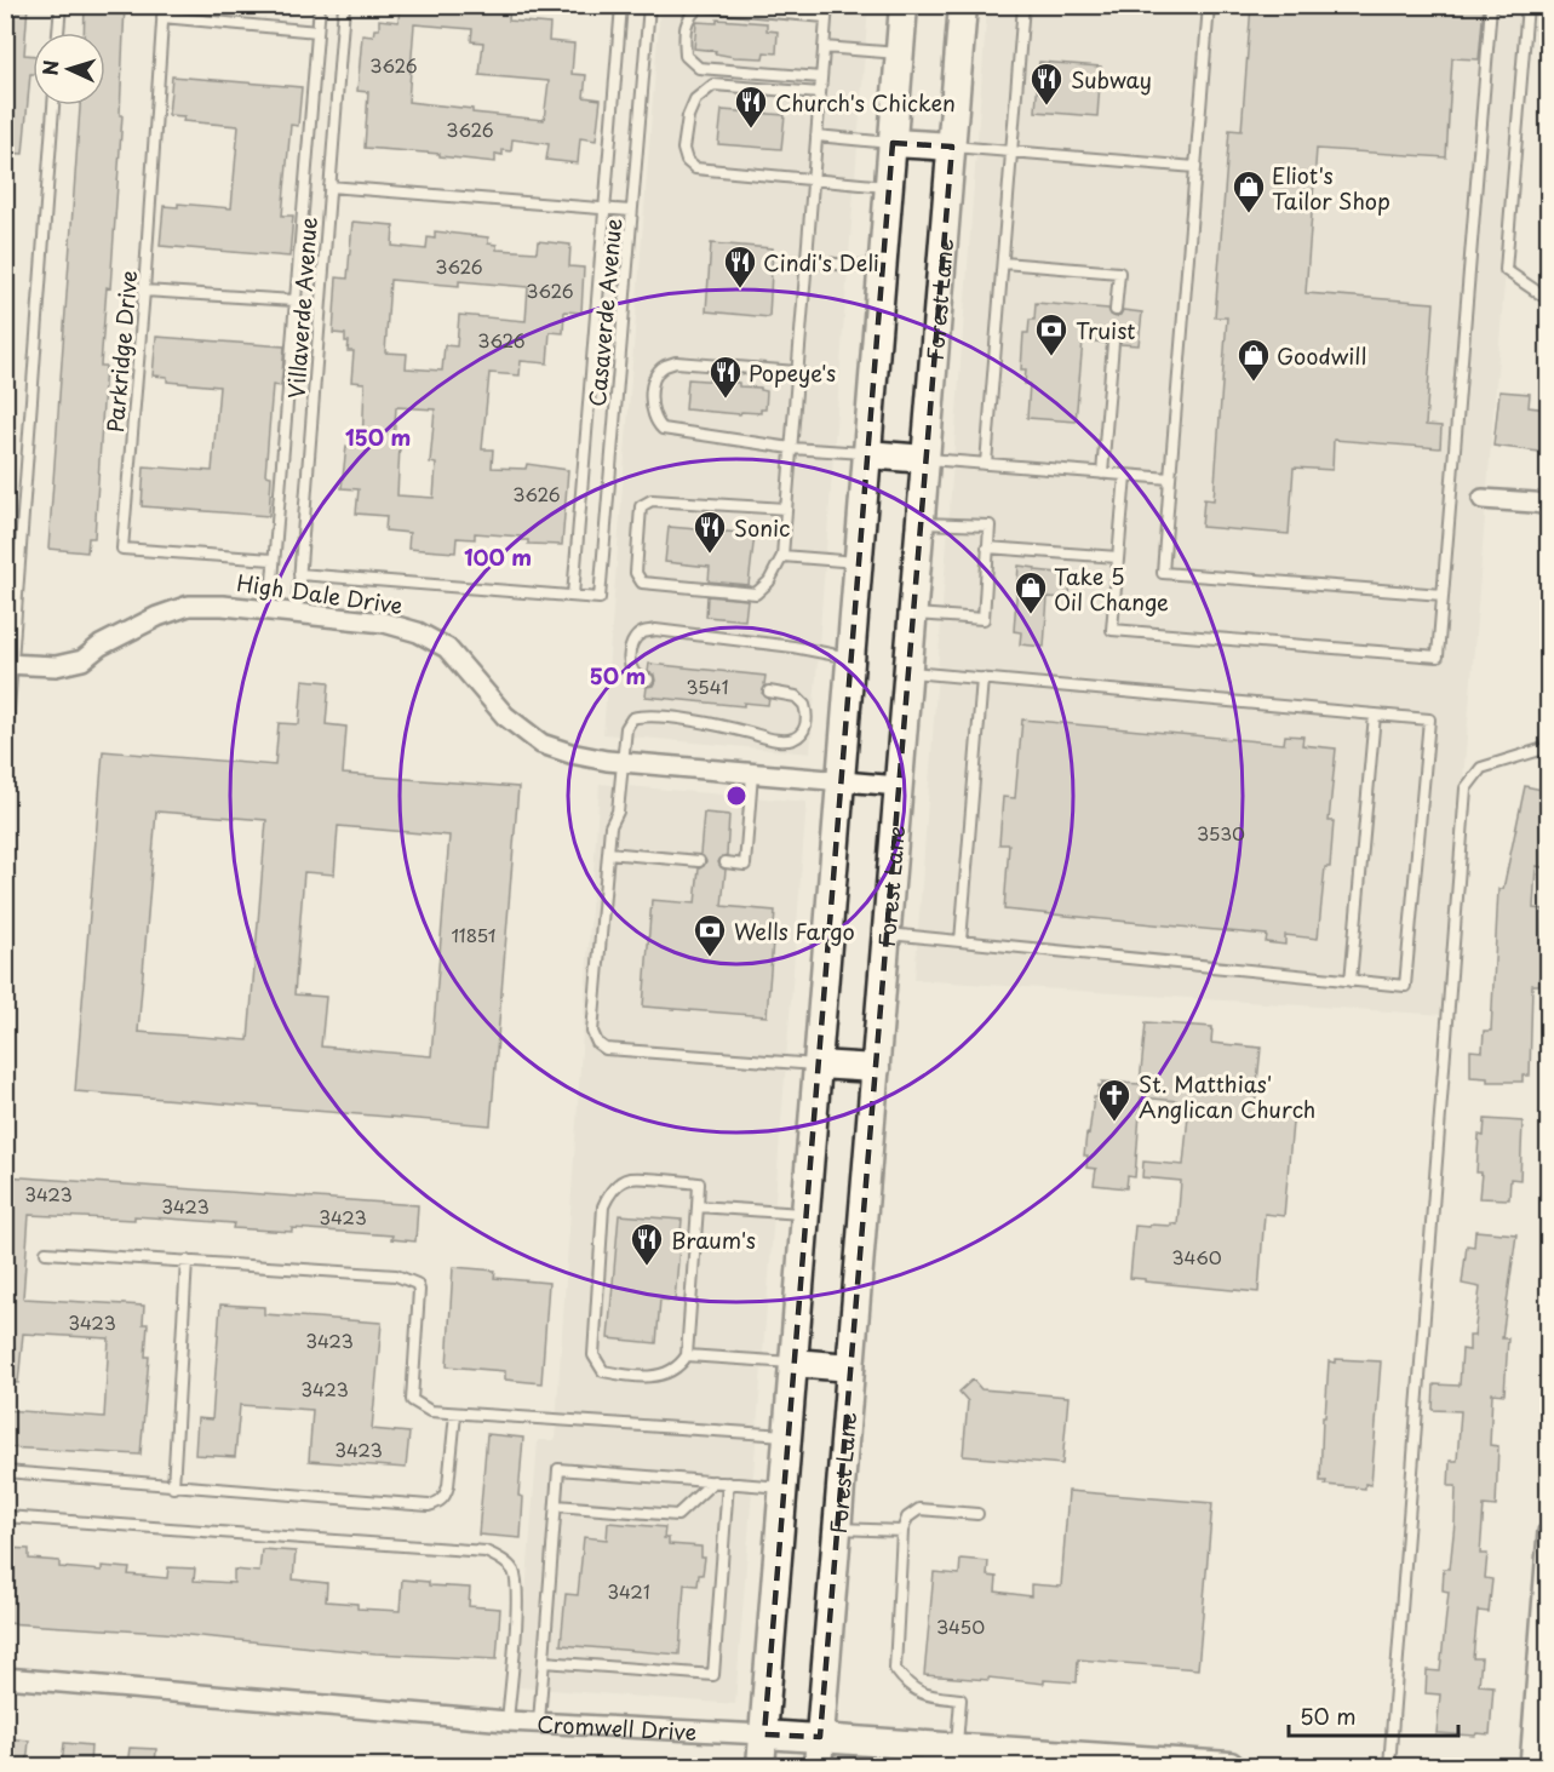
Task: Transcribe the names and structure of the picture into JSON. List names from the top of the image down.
{
  "streets": {
    "main road": ["Forest Lane", "Cromwell Drive"],
    "street": ["High Dale Drive"],
    "lane": ["Villaverde Avenue", "Casaverde Avenue", "Parkridge Drive"]
  },
  "crossings": [
    ["Forest Lane", "High Dale Drive"],
    ["Forest Lane", "Cromwell Drive"],
    ["Villaverde Avenue", "Casaverde Avenue"],
    ["Villaverde Avenue", "High Dale Drive"]
  ],
  "places": {
    "restaurant": [
      "Subway",
      "Church's Chicken",
      "Cindi's Deli",
      "Popeye's",
      "Sonic",
      "Braum's"
    ],
    "shop": ["Eliot's Tailor Shop", "Goodwill", "Take 5 Oil Change"],
    "bank": ["Truist", "Wells Fargo"],
    "church": ["St. Matthias' Anglican Church"]
  },
  "house_numbers": [
    "3626",
    "3626",
    "3626",
    "3626",
    "3626",
    "3626",
    "3541",
    "3530",
    "11851",
    "3423",
    "3423",
    "3423",
    "3460",
    "3423",
    "3423",
    "3423",
    "3423",
    "3421",
    "3450"
  ],
  "scale_bar": "50 m",
  "north": "left",
  "rings": ["150 m", "100 m", "50 m"]
}
